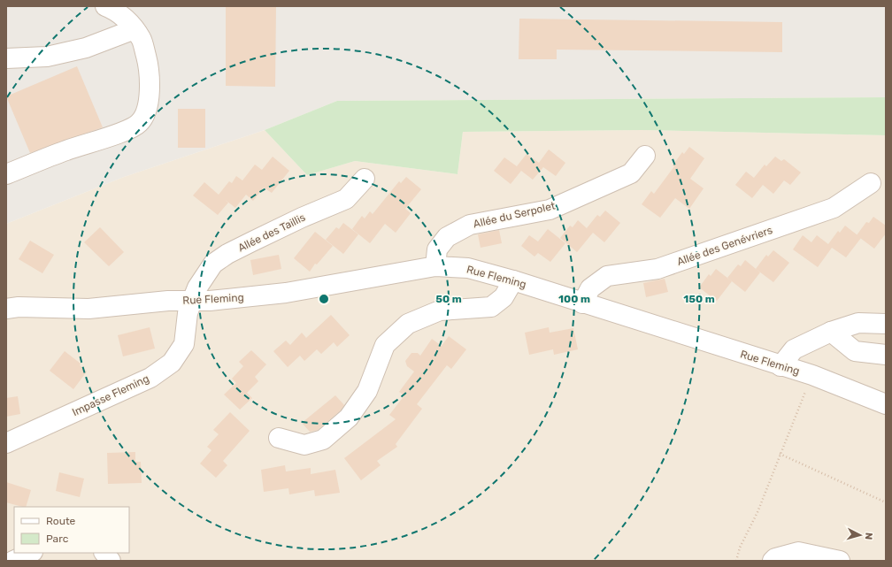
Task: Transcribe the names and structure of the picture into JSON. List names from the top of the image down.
{
  "streets": {
    "street": [
      "Allée du Serpolet",
      "Allée des Taillis",
      "Allée des Genévriers",
      "Rue Fleming",
      "Impasse Fleming"
    ]
  },
  "crossings": [
    ["Allée du Serpolet", "Rue Fleming"],
    ["Allée des Taillis", "Rue Fleming"],
    ["Allée des Taillis", "Impasse Fleming"],
    ["Allée des Genévriers", "Rue Fleming"],
    ["Rue Fleming", "Impasse Fleming"]
  ],
  "legend": ["Route", "Parc"],
  "north": "right",
  "rings": ["50 m", "100 m", "150 m"]
}
